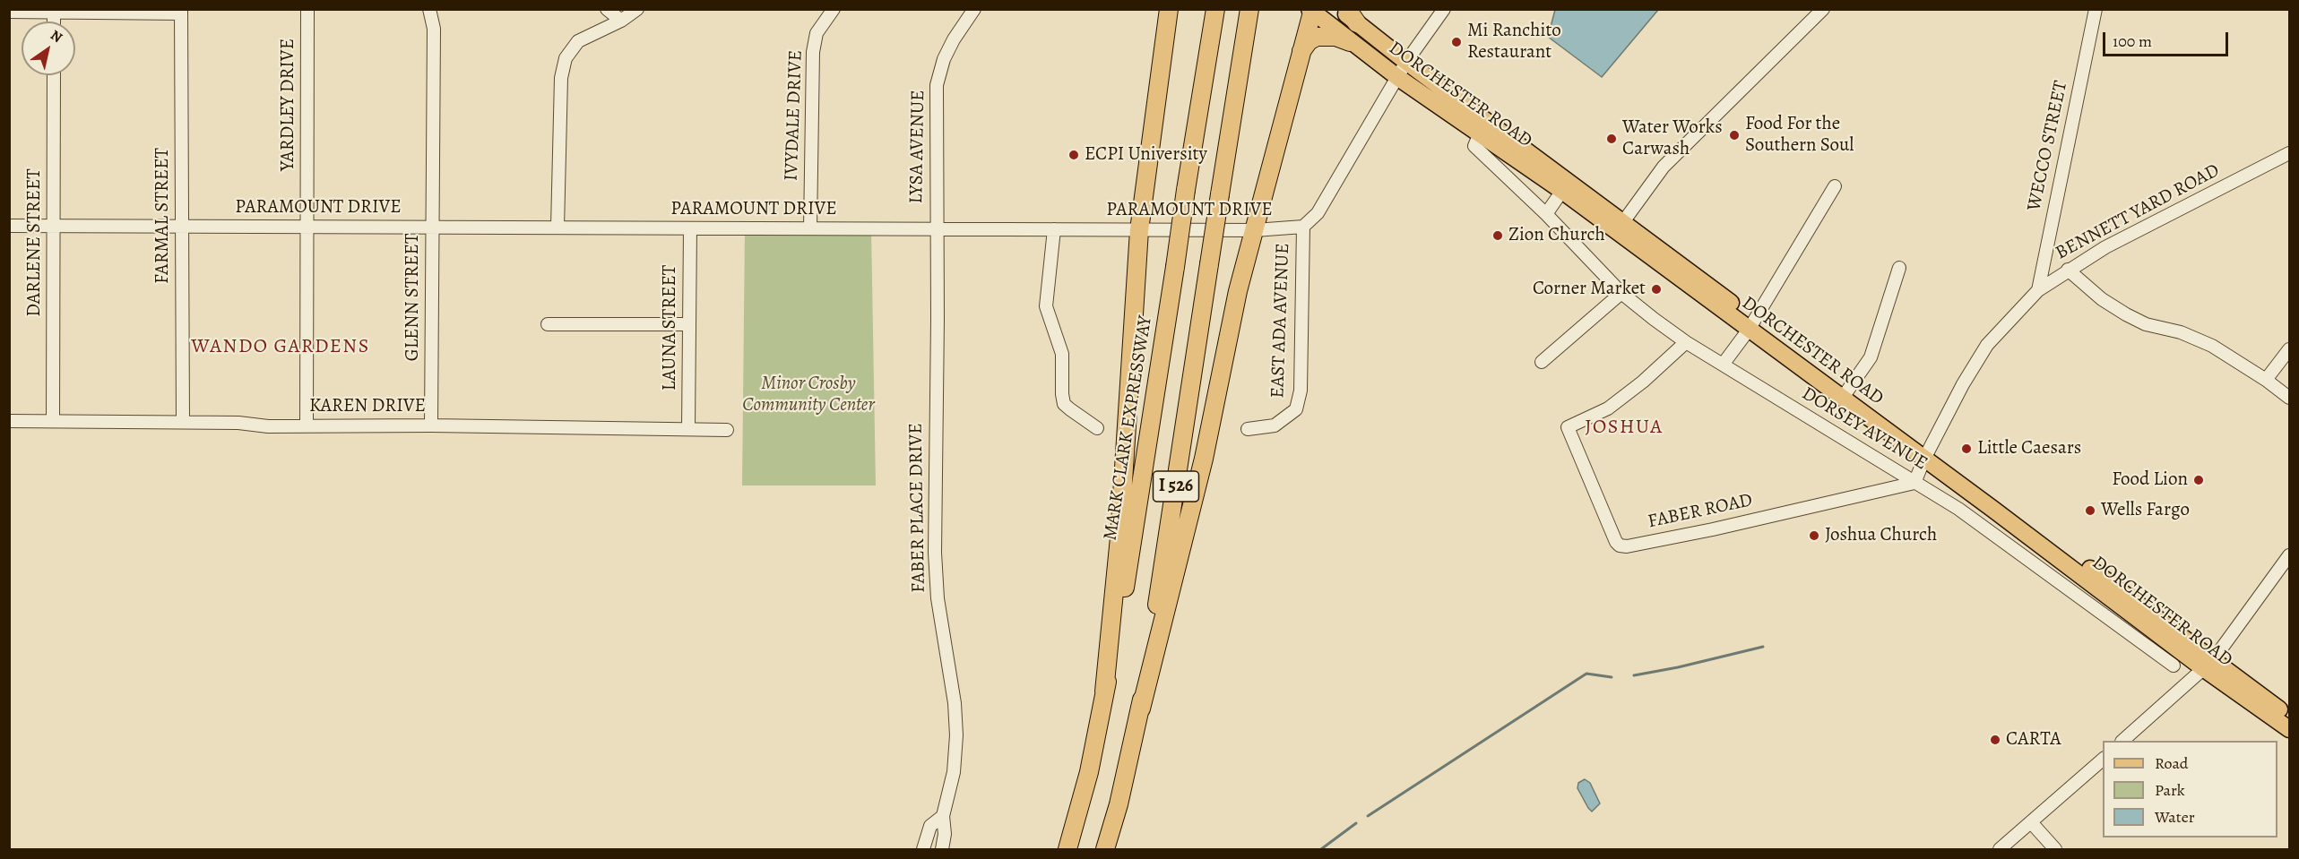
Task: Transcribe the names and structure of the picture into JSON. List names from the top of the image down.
{
  "streets": {
    "highway": ["MARK CLARK EXPRESSWAY", "I 526"],
    "main road": ["DORCHESTER ROAD"],
    "street": [
      "YARDLEY DRIVE",
      "IVYDALE DRIVE",
      "WECCO STREET",
      "LYSA AVENUE",
      "PARAMOUNT DRIVE",
      "BENNETT YARD ROAD",
      "FARMAL STREET",
      "DARLENE STREET",
      "GLENN STREET",
      "EAST ADA AVENUE",
      "LAUNA STREET",
      "KAREN DRIVE",
      "DORSEY AVENUE",
      "FABER PLACE DRIVE",
      "FABER ROAD"
    ]
  },
  "crossings": [
    ["DORCHESTER ROAD", "BENNETT YARD ROAD"],
    ["DORCHESTER ROAD", "DORSEY AVENUE"],
    ["YARDLEY DRIVE", "PARAMOUNT DRIVE"],
    ["YARDLEY DRIVE", "KAREN DRIVE"],
    ["IVYDALE DRIVE", "PARAMOUNT DRIVE"],
    ["WECCO STREET", "BENNETT YARD ROAD"],
    ["LYSA AVENUE", "PARAMOUNT DRIVE"],
    ["LYSA AVENUE", "FABER PLACE DRIVE"],
    ["PARAMOUNT DRIVE", "FARMAL STREET"],
    ["PARAMOUNT DRIVE", "DARLENE STREET"],
    ["PARAMOUNT DRIVE", "GLENN STREET"],
    ["PARAMOUNT DRIVE", "EAST ADA AVENUE"],
    ["PARAMOUNT DRIVE", "LAUNA STREET"],
    ["PARAMOUNT DRIVE", "FABER PLACE DRIVE"],
    ["BENNETT YARD ROAD", "DORSEY AVENUE"],
    ["BENNETT YARD ROAD", "FABER ROAD"],
    ["FARMAL STREET", "KAREN DRIVE"],
    ["DARLENE STREET", "KAREN DRIVE"],
    ["GLENN STREET", "KAREN DRIVE"],
    ["LAUNA STREET", "KAREN DRIVE"],
    ["DORSEY AVENUE", "FABER ROAD"]
  ],
  "districts": ["WANDO GARDENS", "JOSHUA"],
  "parks": ["Minor Crosby Community Center"],
  "places": [
    "Mi Ranchito Restaurant",
    "Food For the Southern Soul",
    "Water Works Carwash",
    "ECPI University",
    "Zion Church",
    "Corner Market",
    "Little Caesars",
    "Food Lion",
    "Wells Fargo",
    "Joshua Church",
    "CARTA"
  ],
  "legend": ["Road", "Park", "Water"],
  "scale_bar": "100 m",
  "north": "top right"
}
